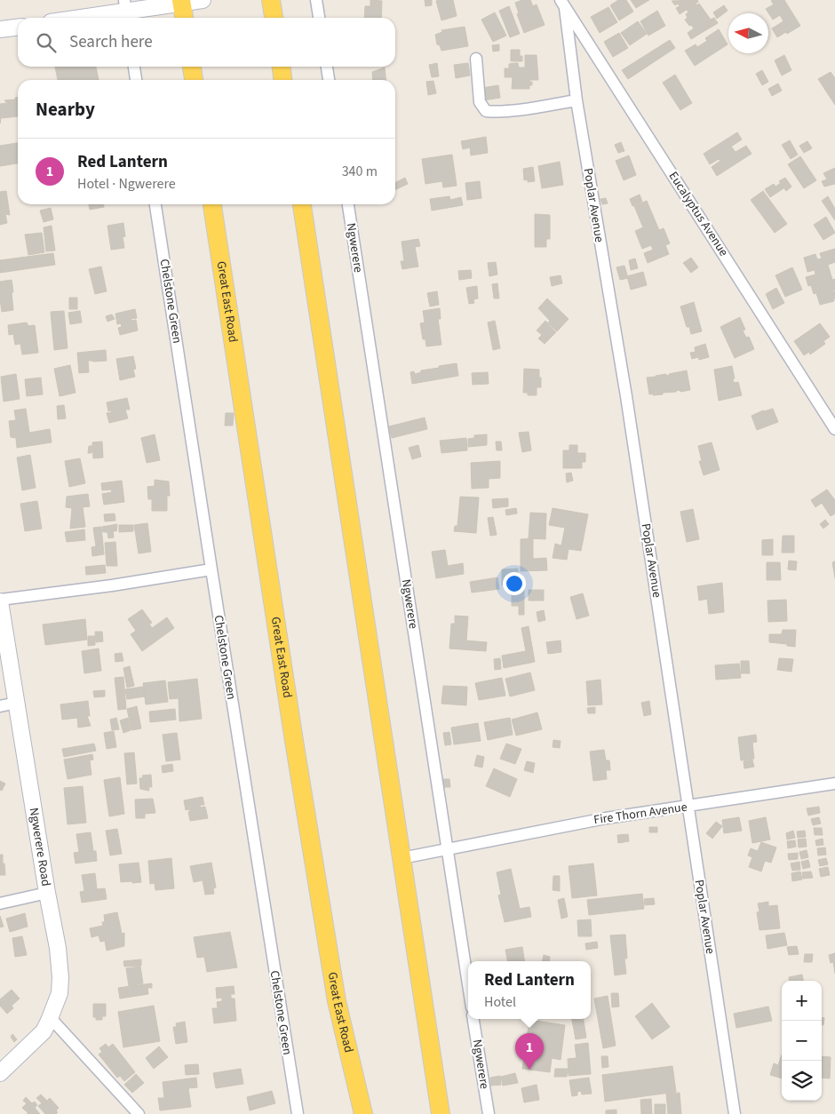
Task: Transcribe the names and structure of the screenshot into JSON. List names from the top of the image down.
{
  "streets": {
    "main road": ["Great East Road"],
    "street": [
      "Poplar Avenue",
      "Eucalyptus Avenue",
      "Ngwerere",
      "Chelstone Green",
      "Fire Thorn Avenue",
      "Ngwerere Road"
    ]
  },
  "crossings": [
    ["Poplar Avenue", "Eucalyptus Avenue"],
    ["Poplar Avenue", "Fire Thorn Avenue"],
    ["Ngwerere", "Fire Thorn Avenue"]
  ],
  "north": "left",
  "page": {
    "search": "Search here",
    "heading": "Nearby",
    "list": [
      {
        "mark": "1",
        "name": "Red Lantern",
        "note": "Hotel · Ngwerere",
        "value": "340 m"
      }
    ],
    "popup": ["Red Lantern", "Hotel"],
    "map_buttons": ["+", "−"],
    "pins": "1"
  }
}
